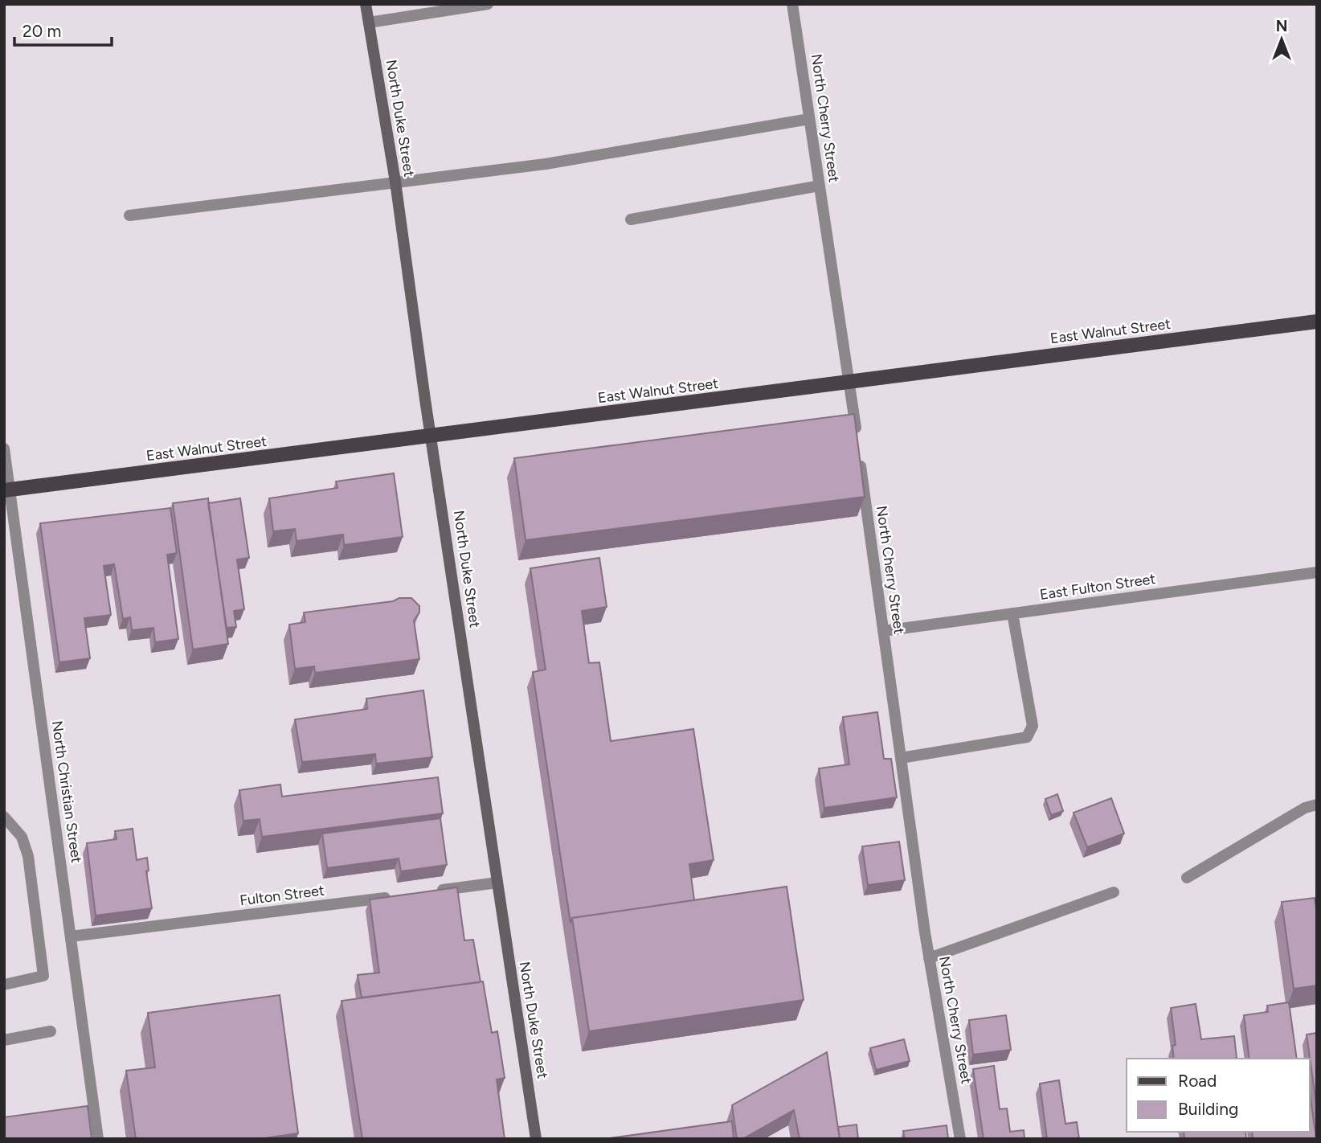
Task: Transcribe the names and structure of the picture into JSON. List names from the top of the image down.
{
  "streets": {
    "main road": ["North Duke Street", "East Walnut Street"],
    "street": [
      "North Cherry Street",
      "East Fulton Street",
      "North Christian Street",
      "Fulton Street"
    ]
  },
  "crossings": [
    ["North Duke Street", "East Walnut Street"],
    ["North Cherry Street", "East Walnut Street"],
    ["North Cherry Street", "East Fulton Street"],
    ["East Walnut Street", "North Christian Street"],
    ["North Christian Street", "Fulton Street"]
  ],
  "legend": ["Road", "Building"],
  "scale_bar": "20 m",
  "north": "top"
}
